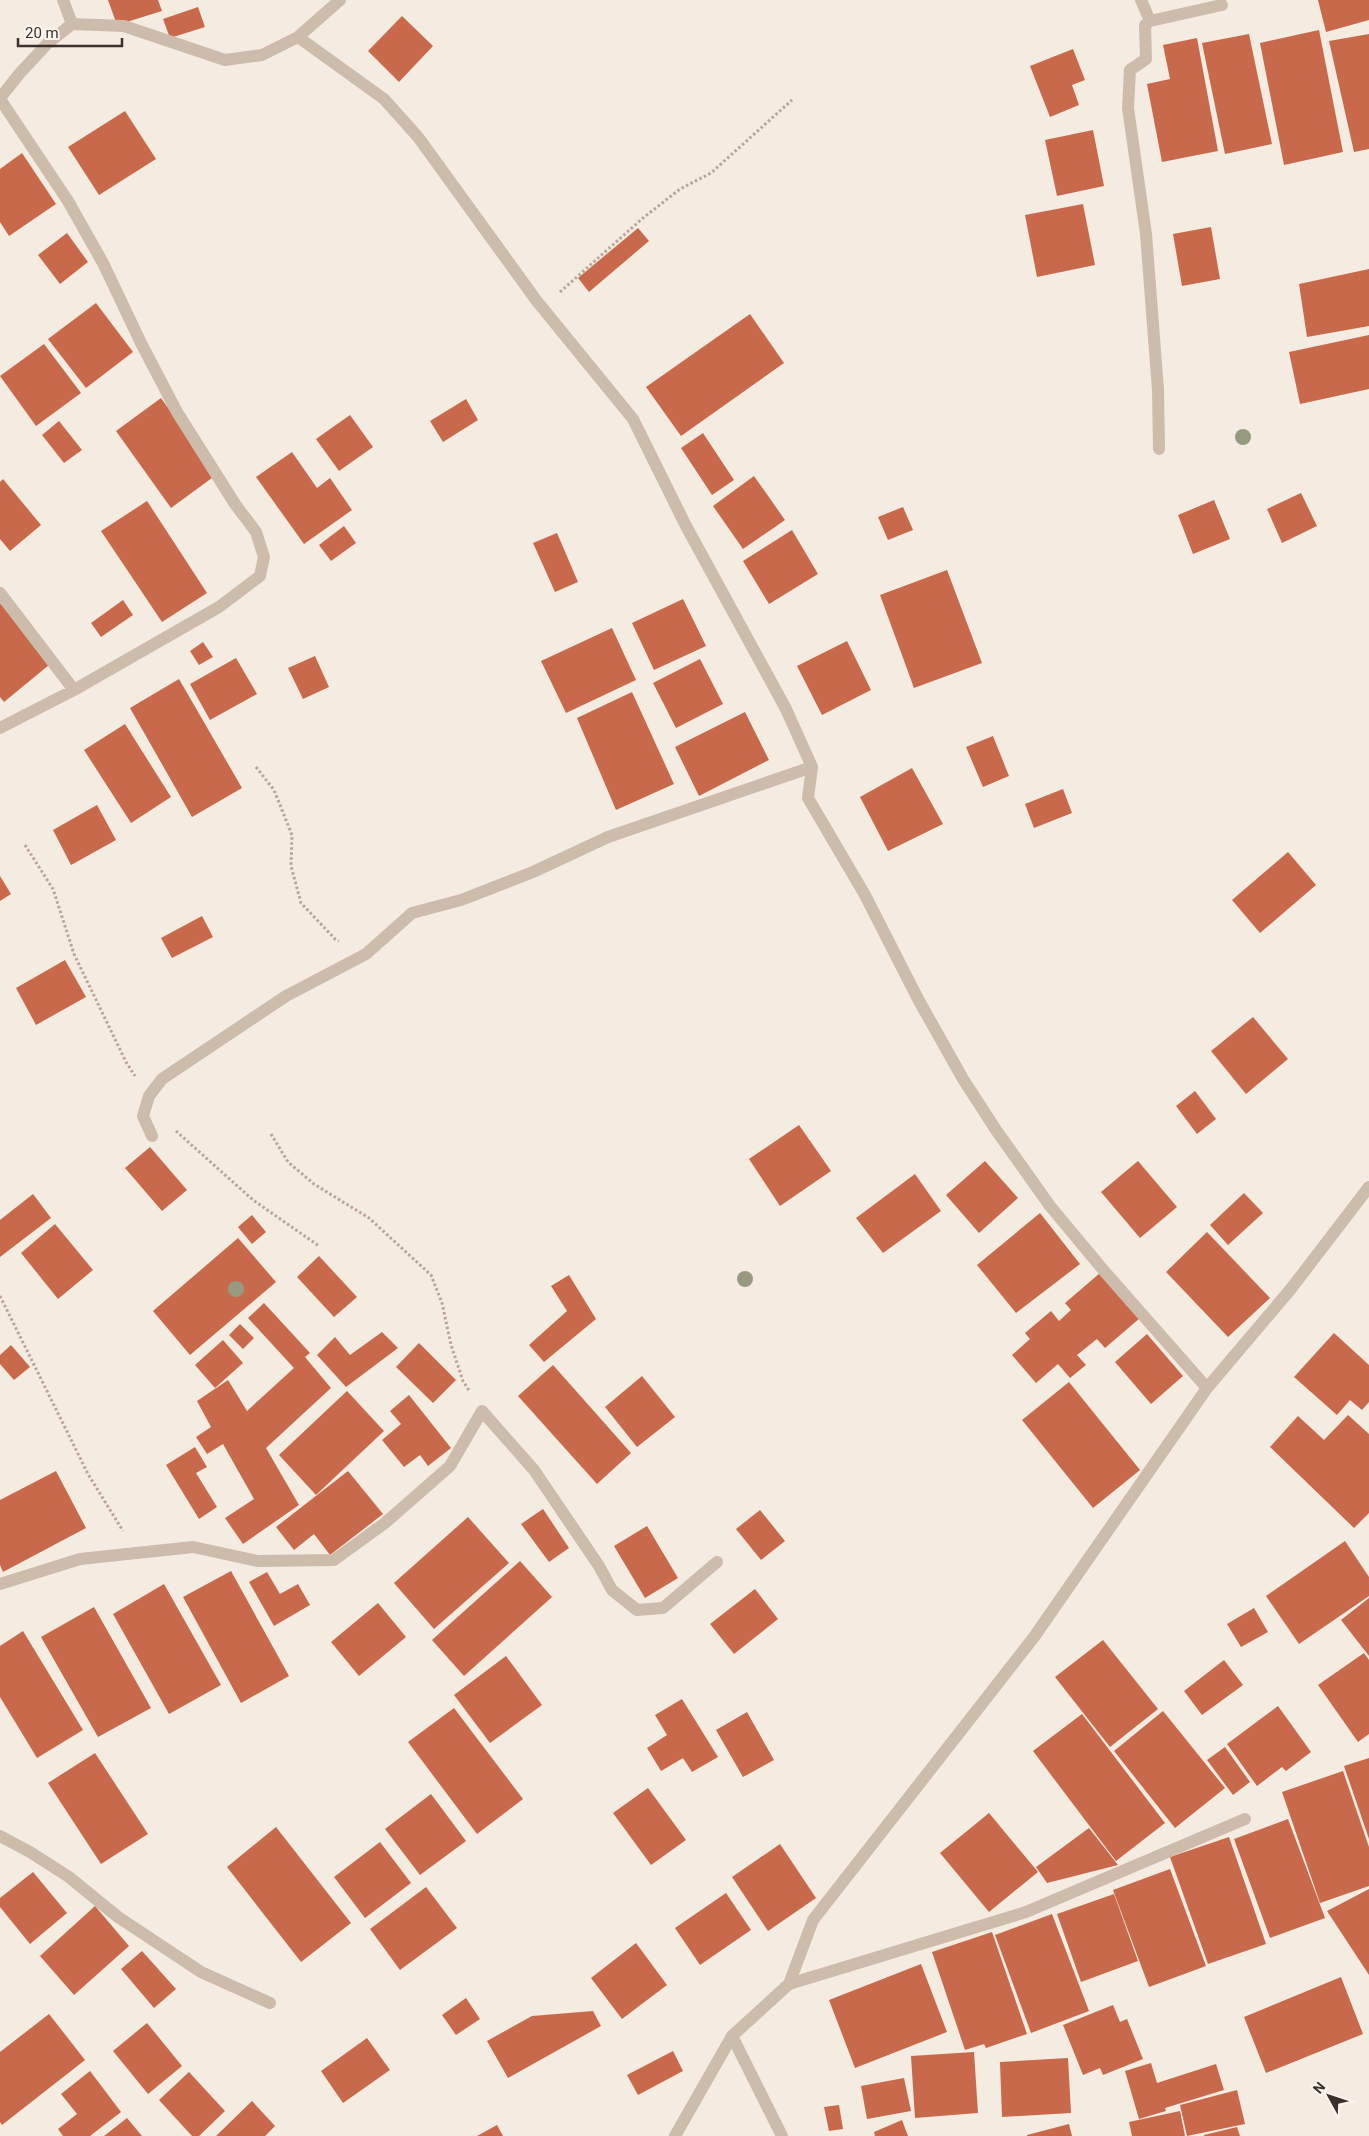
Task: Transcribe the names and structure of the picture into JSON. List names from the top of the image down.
{
  "scale_bar": "20 m",
  "north": "top left"
}
